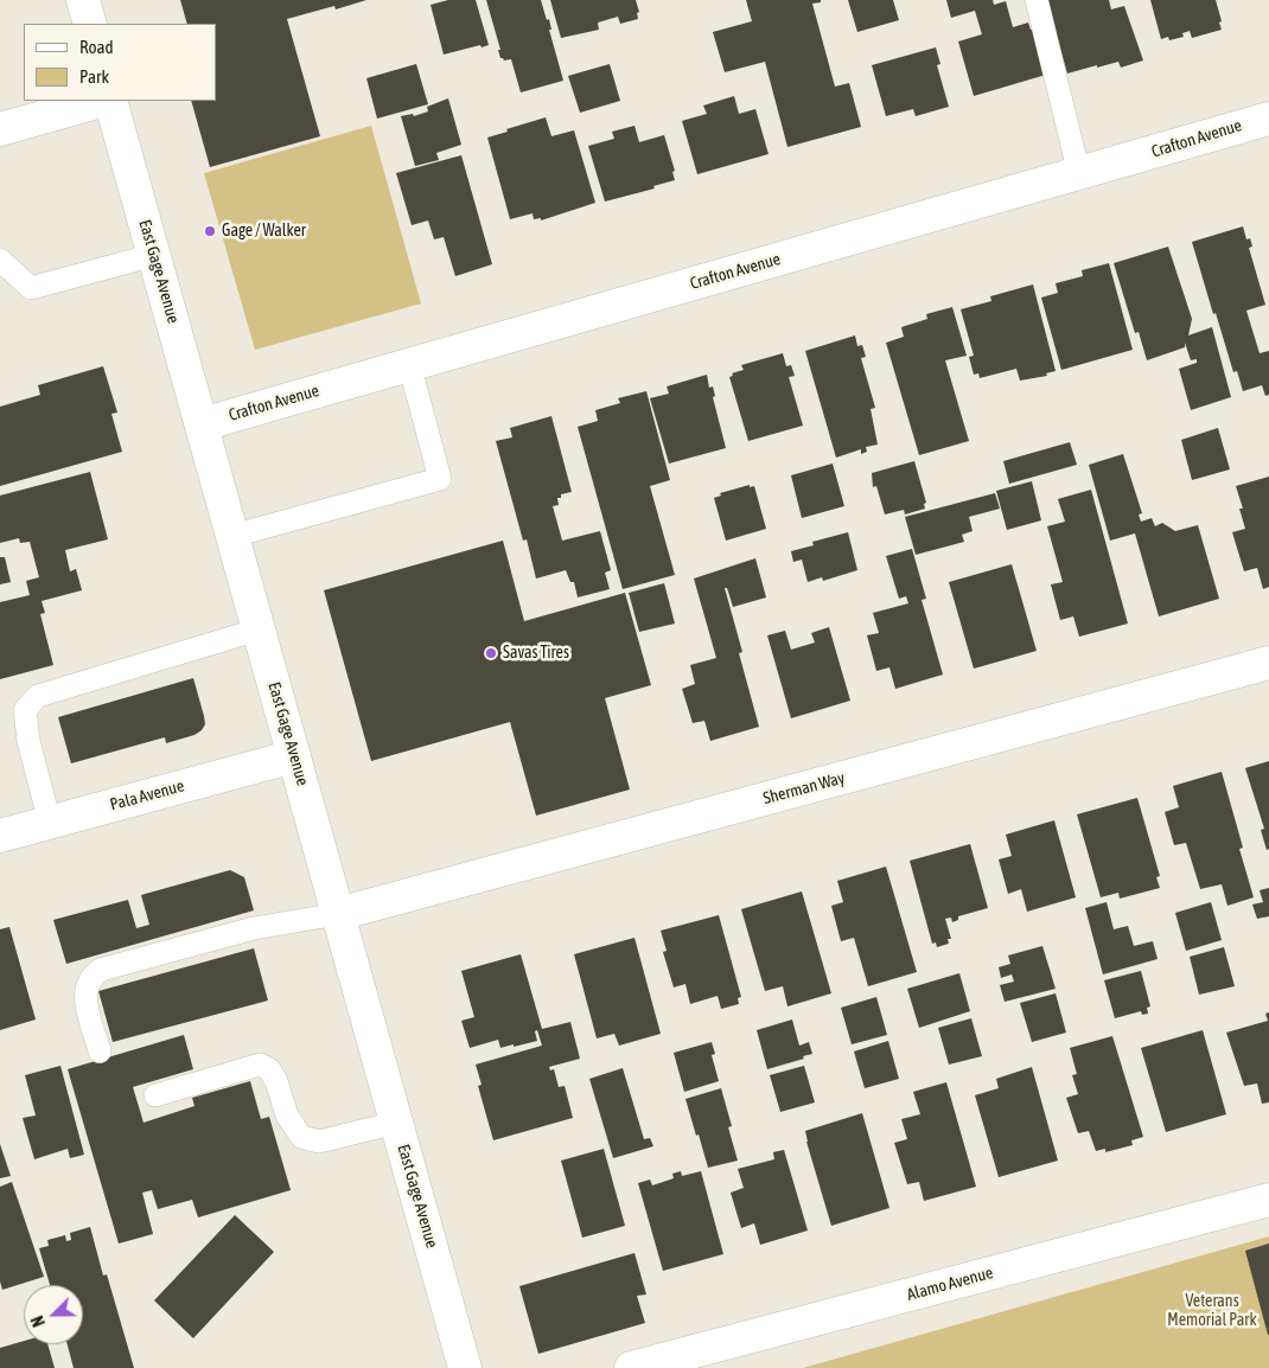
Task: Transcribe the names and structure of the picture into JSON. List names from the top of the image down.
{
  "streets": {
    "street": [
      "Crafton Avenue",
      "East Gage Avenue",
      "Sherman Way",
      "Pala Avenue",
      "Alamo Avenue"
    ]
  },
  "crossings": [
    ["Crafton Avenue", "East Gage Avenue"],
    ["East Gage Avenue", "Sherman Way"],
    ["East Gage Avenue", "Pala Avenue"]
  ],
  "parks": ["Veterans Memorial Park"],
  "places": ["Gage / Walker", "Savas Tires"],
  "legend": ["Road", "Park"],
  "north": "bottom left"
}
